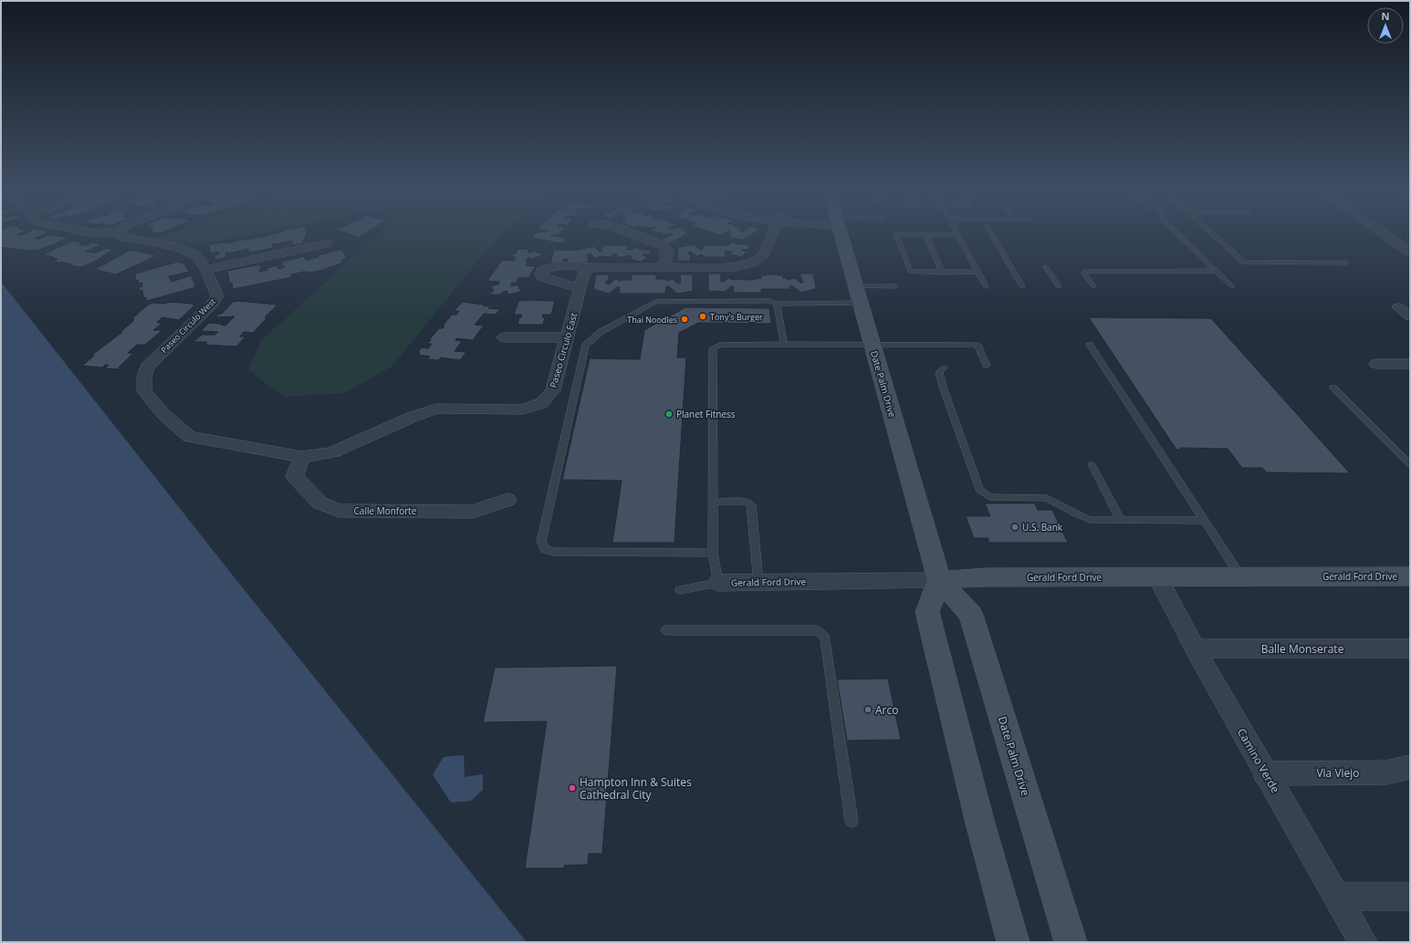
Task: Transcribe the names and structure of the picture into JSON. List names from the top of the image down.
{
  "streets": {
    "main road": ["Date Palm Drive", "Gerald Ford Drive"],
    "street": [
      "Paseo Circulo West",
      "Paseo Circulo East",
      "Calle Monforte",
      "Balle Monserate",
      "Camino Verde",
      "Via Viejo"
    ]
  },
  "crossings": [
    ["Paseo Circulo West", "Paseo Circulo East"],
    ["Paseo Circulo West", "Calle Monforte"],
    ["Paseo Circulo East", "Calle Monforte"],
    ["Date Palm Drive", "Gerald Ford Drive"],
    ["Gerald Ford Drive", "Camino Verde"],
    ["Balle Monserate", "Camino Verde"],
    ["Camino Verde", "Via Viejo"]
  ],
  "places": [
    "Tony's Burger",
    "Thai Noodles",
    "Planet Fitness",
    "U.S. Bank",
    "Arco",
    "Hampton Inn & Suites Cathedral City"
  ],
  "north": "top"
}
